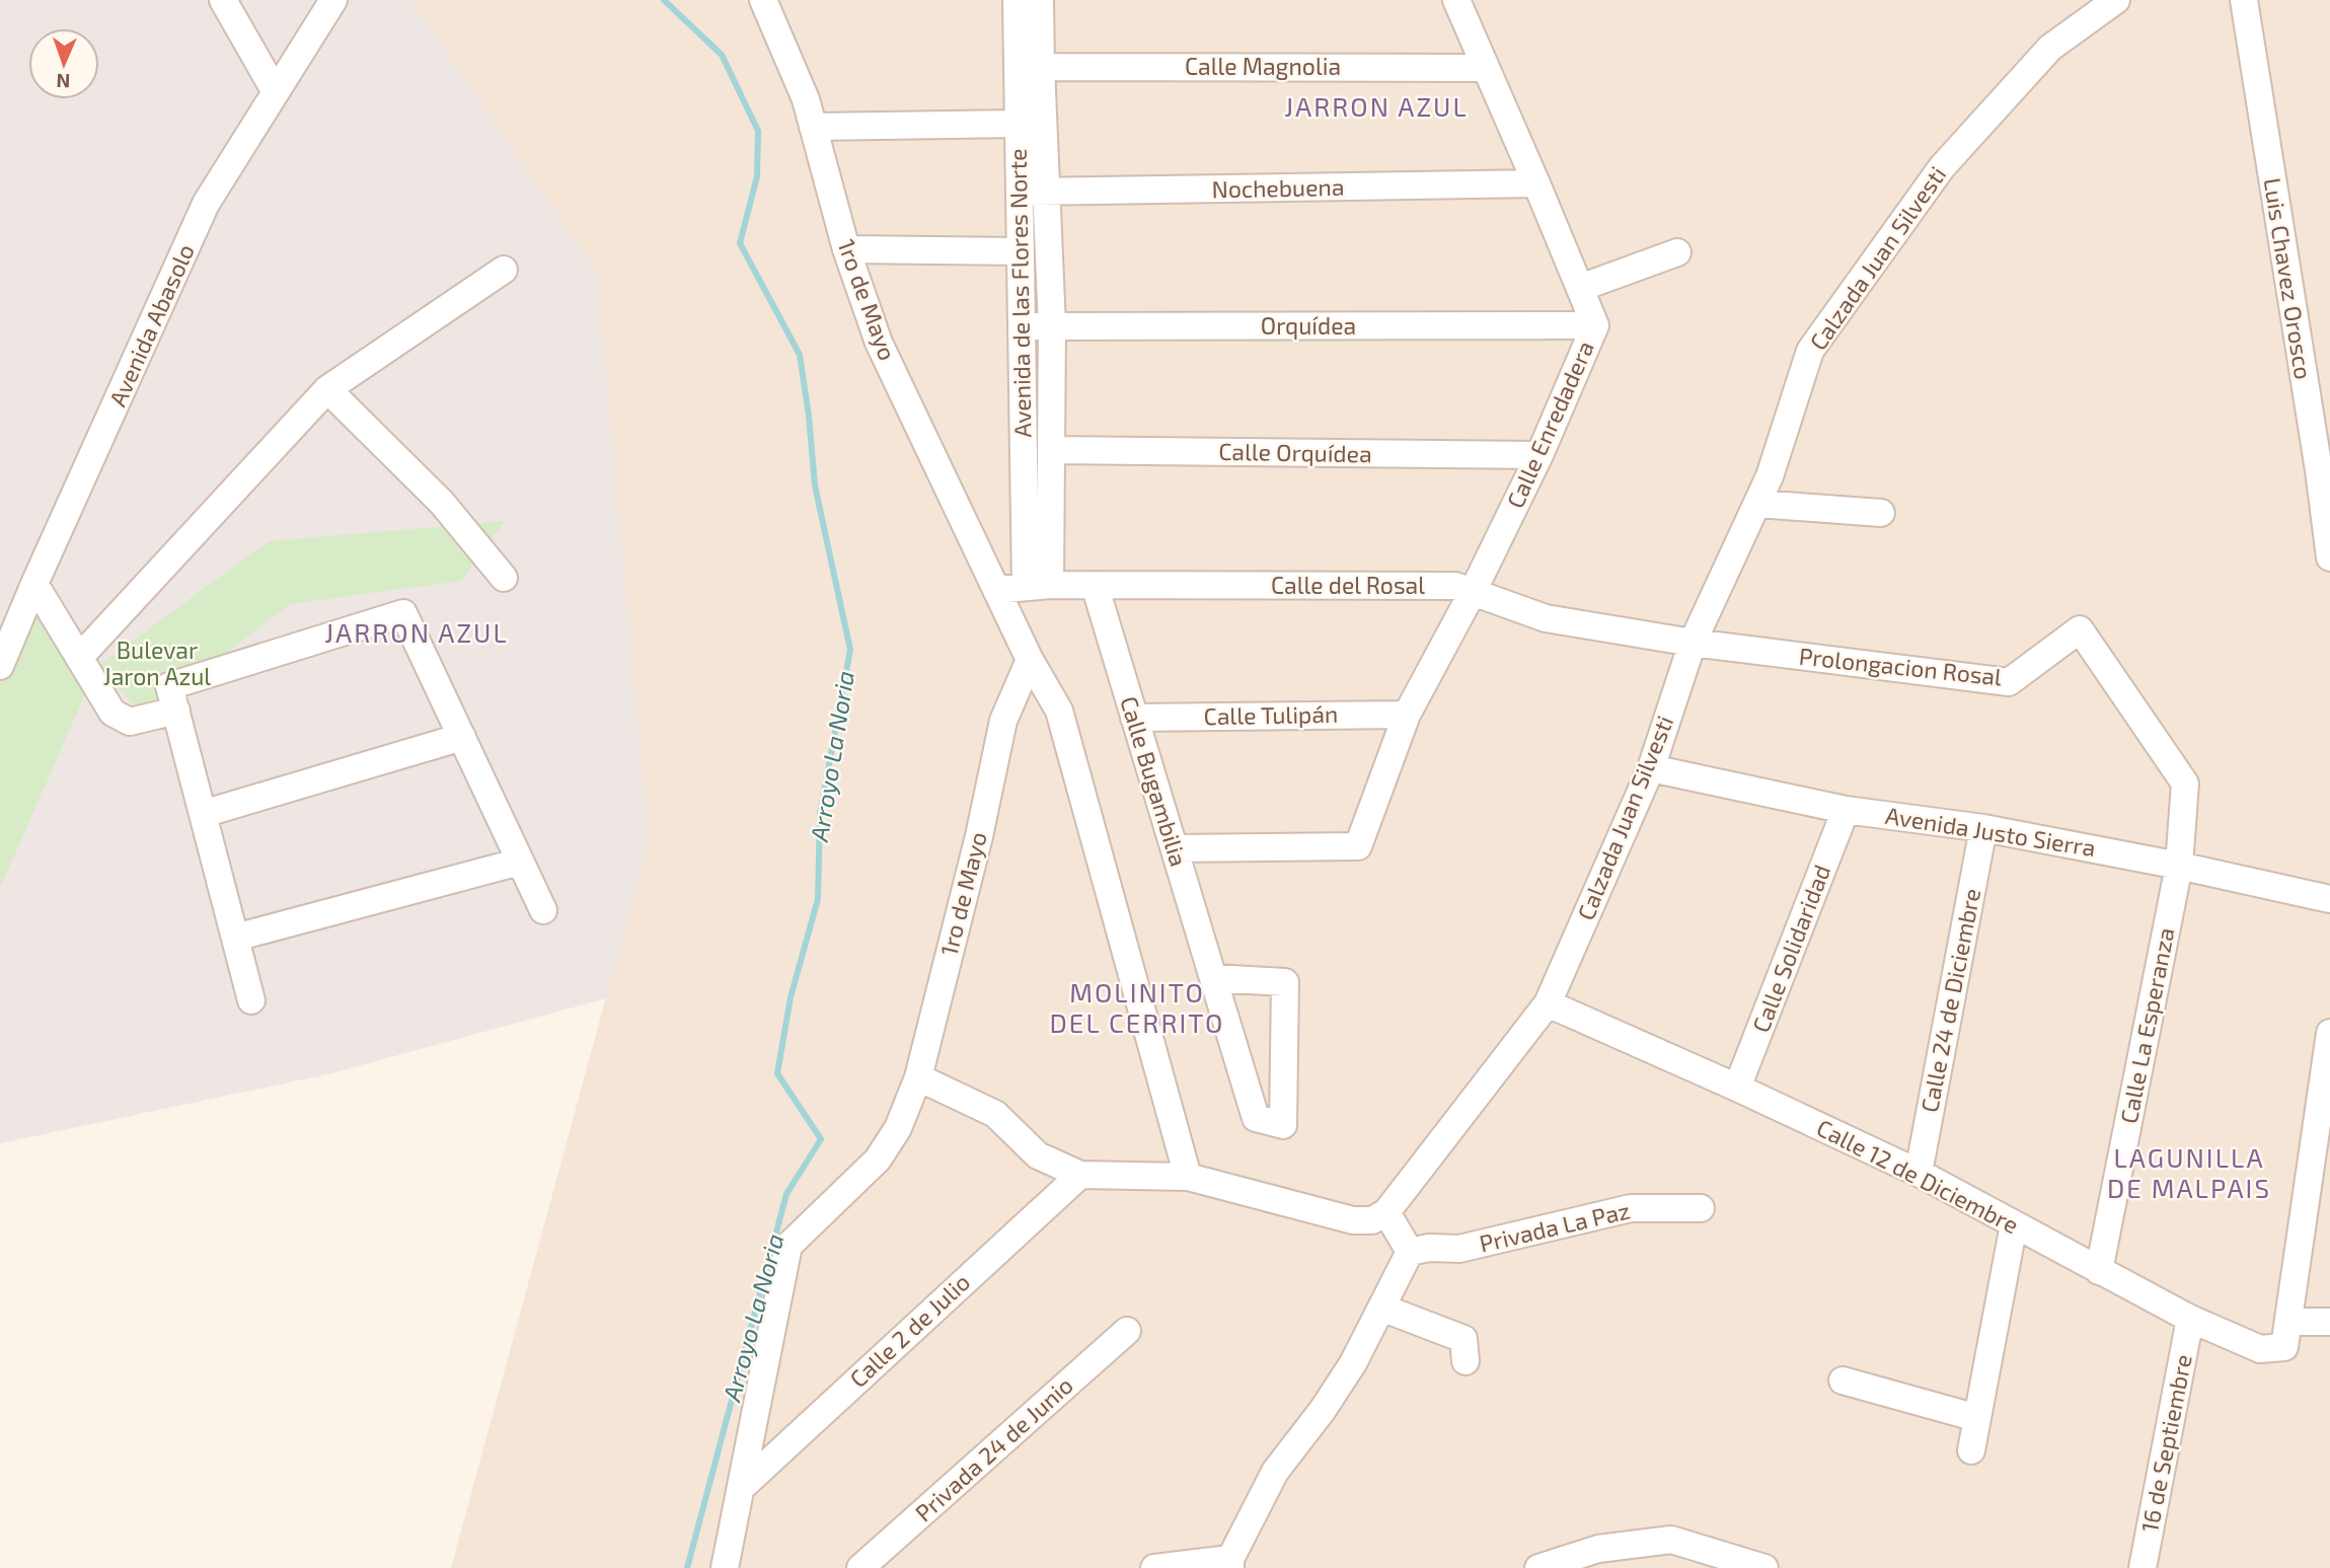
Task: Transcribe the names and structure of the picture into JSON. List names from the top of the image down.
{
  "streets": {
    "street": [
      "Calle Magnolia",
      "Nochebuena",
      "Calzada Juan Silvesti",
      "Luis Chavez Orosco",
      "Avenida de las Flores Norte",
      "1ro de Mayo",
      "Avenida Abasolo",
      "Orquídea",
      "Calle Enredadera",
      "Calle Orquídea",
      "Calle del Rosal",
      "Prolongacion Rosal",
      "Calle Tulipán",
      "Calle Bugambilia",
      "Avenida Justo Sierra",
      "Calle Solidaridad",
      "Calle 24 de Diciembre",
      "Calle La Esperanza",
      "Calle 12 de Diciembre",
      "Privada La Paz",
      "Calle 2 de Julio",
      "16 de Septiembre",
      "Privada 24 de Junio"
    ]
  },
  "crossings": [
    ["Calle Magnolia", "Avenida de las Flores Norte"],
    ["Calle Magnolia", "Calle Enredadera"],
    ["Nochebuena", "Avenida de las Flores Norte"],
    ["Nochebuena", "Calle Enredadera"],
    ["Calzada Juan Silvesti", "Calle del Rosal"],
    ["Calzada Juan Silvesti", "Prolongacion Rosal"],
    ["Calzada Juan Silvesti", "Avenida Justo Sierra"],
    ["Calzada Juan Silvesti", "Calle 12 de Diciembre"],
    ["Avenida de las Flores Norte", "Orquídea"],
    ["Avenida de las Flores Norte", "Calle Orquídea"],
    ["Avenida de las Flores Norte", "Calle del Rosal"],
    ["1ro de Mayo", "Calle del Rosal"],
    ["1ro de Mayo", "Calle 2 de Julio"],
    ["Orquídea", "Calle Enredadera"],
    ["Calle Enredadera", "Calle Orquídea"],
    ["Calle Enredadera", "Calle del Rosal"],
    ["Calle Enredadera", "Calle Tulipán"],
    ["Calle Enredadera", "Calle Bugambilia"],
    ["Calle del Rosal", "Prolongacion Rosal"],
    ["Calle del Rosal", "Calle Bugambilia"],
    ["Prolongacion Rosal", "Avenida Justo Sierra"],
    ["Prolongacion Rosal", "Calle La Esperanza"],
    ["Calle Tulipán", "Calle Bugambilia"],
    ["Avenida Justo Sierra", "Calle Solidaridad"],
    ["Avenida Justo Sierra", "Calle 24 de Diciembre"],
    ["Avenida Justo Sierra", "Calle La Esperanza"],
    ["Calle Solidaridad", "Calle 12 de Diciembre"],
    ["Calle 24 de Diciembre", "Calle 12 de Diciembre"],
    ["Calle La Esperanza", "Calle 12 de Diciembre"],
    ["Calle 12 de Diciembre", "16 de Septiembre"]
  ],
  "districts": [
    "JARRON AZUL",
    "JARRON AZUL",
    "MOLINITO DEL CERRITO",
    "LAGUNILLA DE MALPAIS"
  ],
  "water": ["Arroyo La Noria"],
  "parks": ["Bulevar Jaron Azul"],
  "north": "bottom"
}
